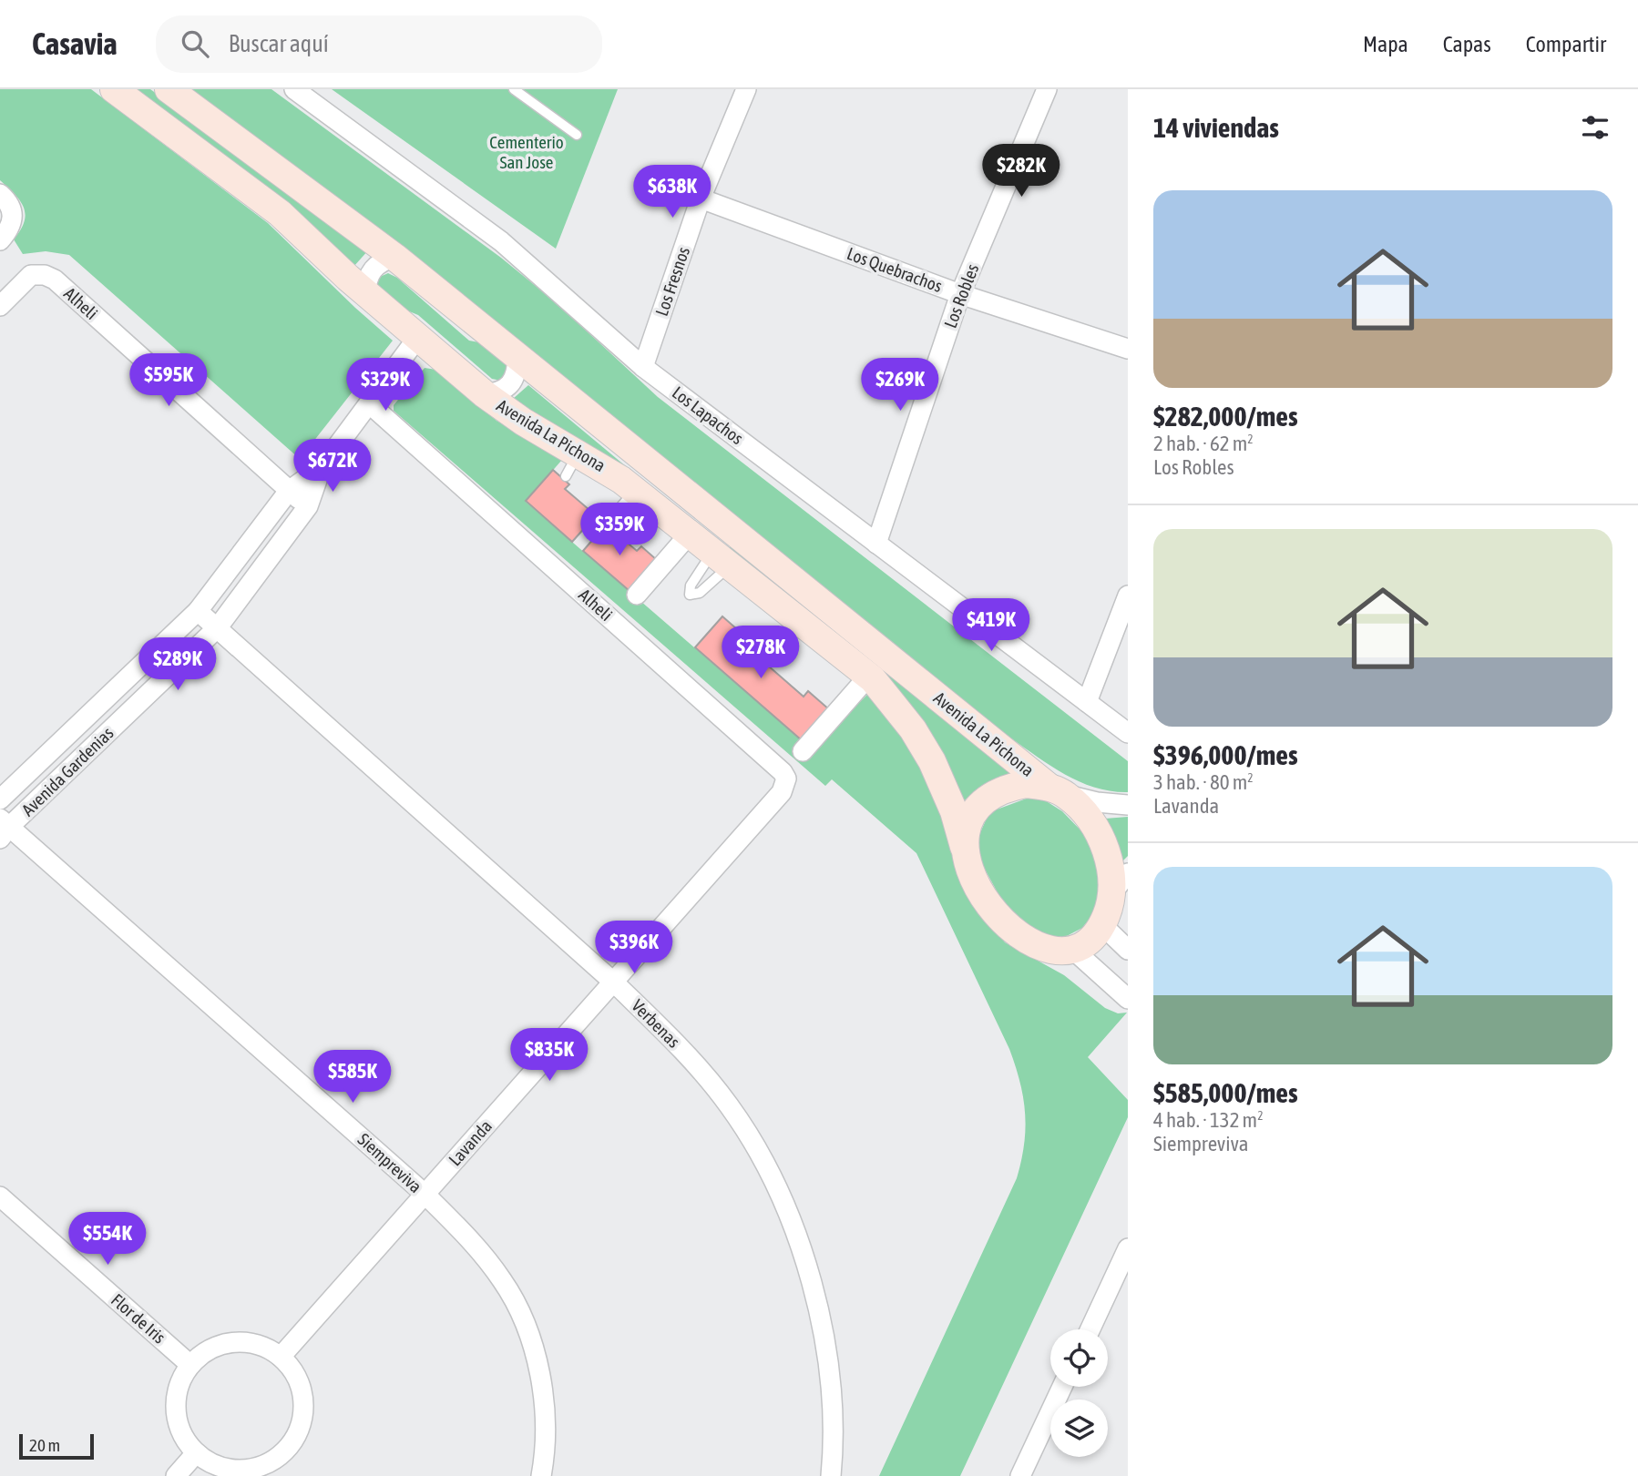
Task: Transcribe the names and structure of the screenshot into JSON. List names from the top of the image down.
{
  "streets": {
    "main road": ["Avenida La Pichona"],
    "street": [
      "Los Quebrachos",
      "Los Fresnos",
      "Los Robles",
      "Alheli",
      "Los Lapachos",
      "Avenida Gardenias",
      "Verbenas",
      "Lavanda",
      "Siempreviva",
      "Flor de Iris"
    ]
  },
  "crossings": [
    ["Los Quebrachos", "Los Fresnos"],
    ["Los Quebrachos", "Los Robles"],
    ["Los Fresnos", "Los Lapachos"],
    ["Los Robles", "Los Lapachos"],
    ["Alheli", "Avenida Gardenias"],
    ["Alheli", "Lavanda"],
    ["Avenida La Pichona", "Avenida Gardenias"],
    ["Avenida Gardenias", "Verbenas"],
    ["Avenida Gardenias", "Siempreviva"],
    ["Verbenas", "Lavanda"],
    ["Lavanda", "Siempreviva"],
    ["Lavanda", "Flor de Iris"]
  ],
  "parks": ["Cementerio San Jose"],
  "scale_bar": "20 m",
  "page": {
    "header": "Casavia",
    "search": "Buscar aquí",
    "nav": ["Mapa", "Capas", "Compartir"],
    "heading": "14 viviendas",
    "price": [
      "$282K",
      "$638K",
      "$595K",
      "$329K",
      "$269K",
      "$672K",
      "$359K",
      "$419K",
      "$278K",
      "$289K",
      "$396K",
      "$835K",
      "$585K",
      "$554K"
    ],
    "list": [
      {
        "name": "$282,000/mes",
        "note": "2 hab. · 62 m² · Los Robles"
      },
      {
        "name": "$396,000/mes",
        "note": "3 hab. · 80 m² · Lavanda"
      },
      {
        "name": "$585,000/mes",
        "note": "4 hab. · 132 m² · Siempreviva"
      }
    ],
    "scale": "20 m"
  }
}
